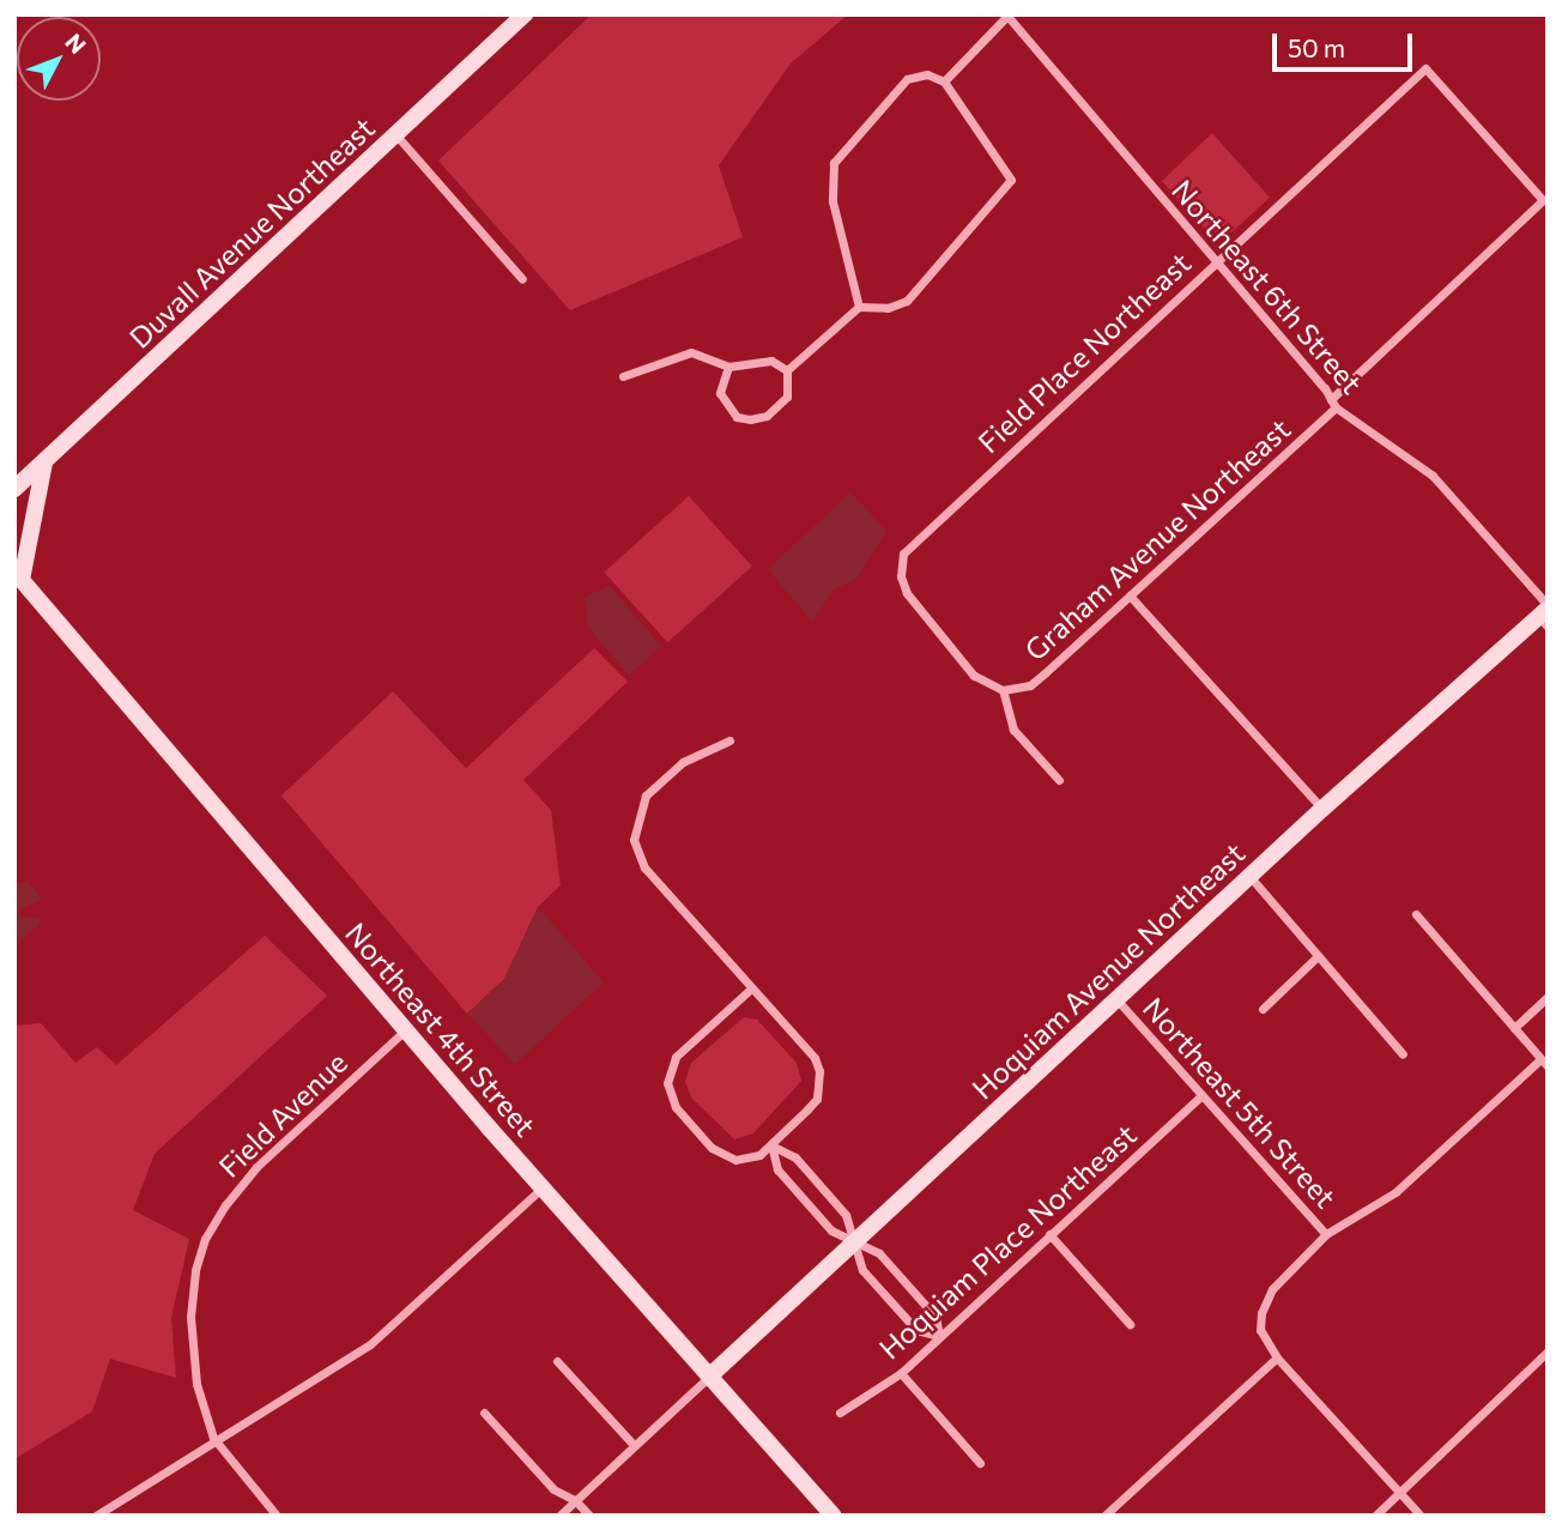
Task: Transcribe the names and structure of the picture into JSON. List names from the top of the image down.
{
  "streets": {
    "main road": ["Duvall Avenue Northeast", "Hoquiam Avenue Northeast", "Northeast 4th Street"],
    "street": [
      "Northeast 6th Street",
      "Field Place Northeast",
      "Graham Avenue Northeast",
      "Northeast 5th Street",
      "Field Avenue",
      "Hoquiam Place Northeast"
    ]
  },
  "crossings": [
    ["Northeast 6th Street", "Field Place Northeast"],
    ["Northeast 6th Street", "Graham Avenue Northeast"],
    ["Northeast 6th Street", "Hoquiam Avenue Northeast"],
    ["Field Place Northeast", "Graham Avenue Northeast"],
    ["Hoquiam Avenue Northeast", "Northeast 4th Street"],
    ["Hoquiam Avenue Northeast", "Northeast 5th Street"],
    ["Northeast 4th Street", "Field Avenue"],
    ["Northeast 5th Street", "Hoquiam Place Northeast"]
  ],
  "scale_bar": "50 m",
  "north": "top right"
}
